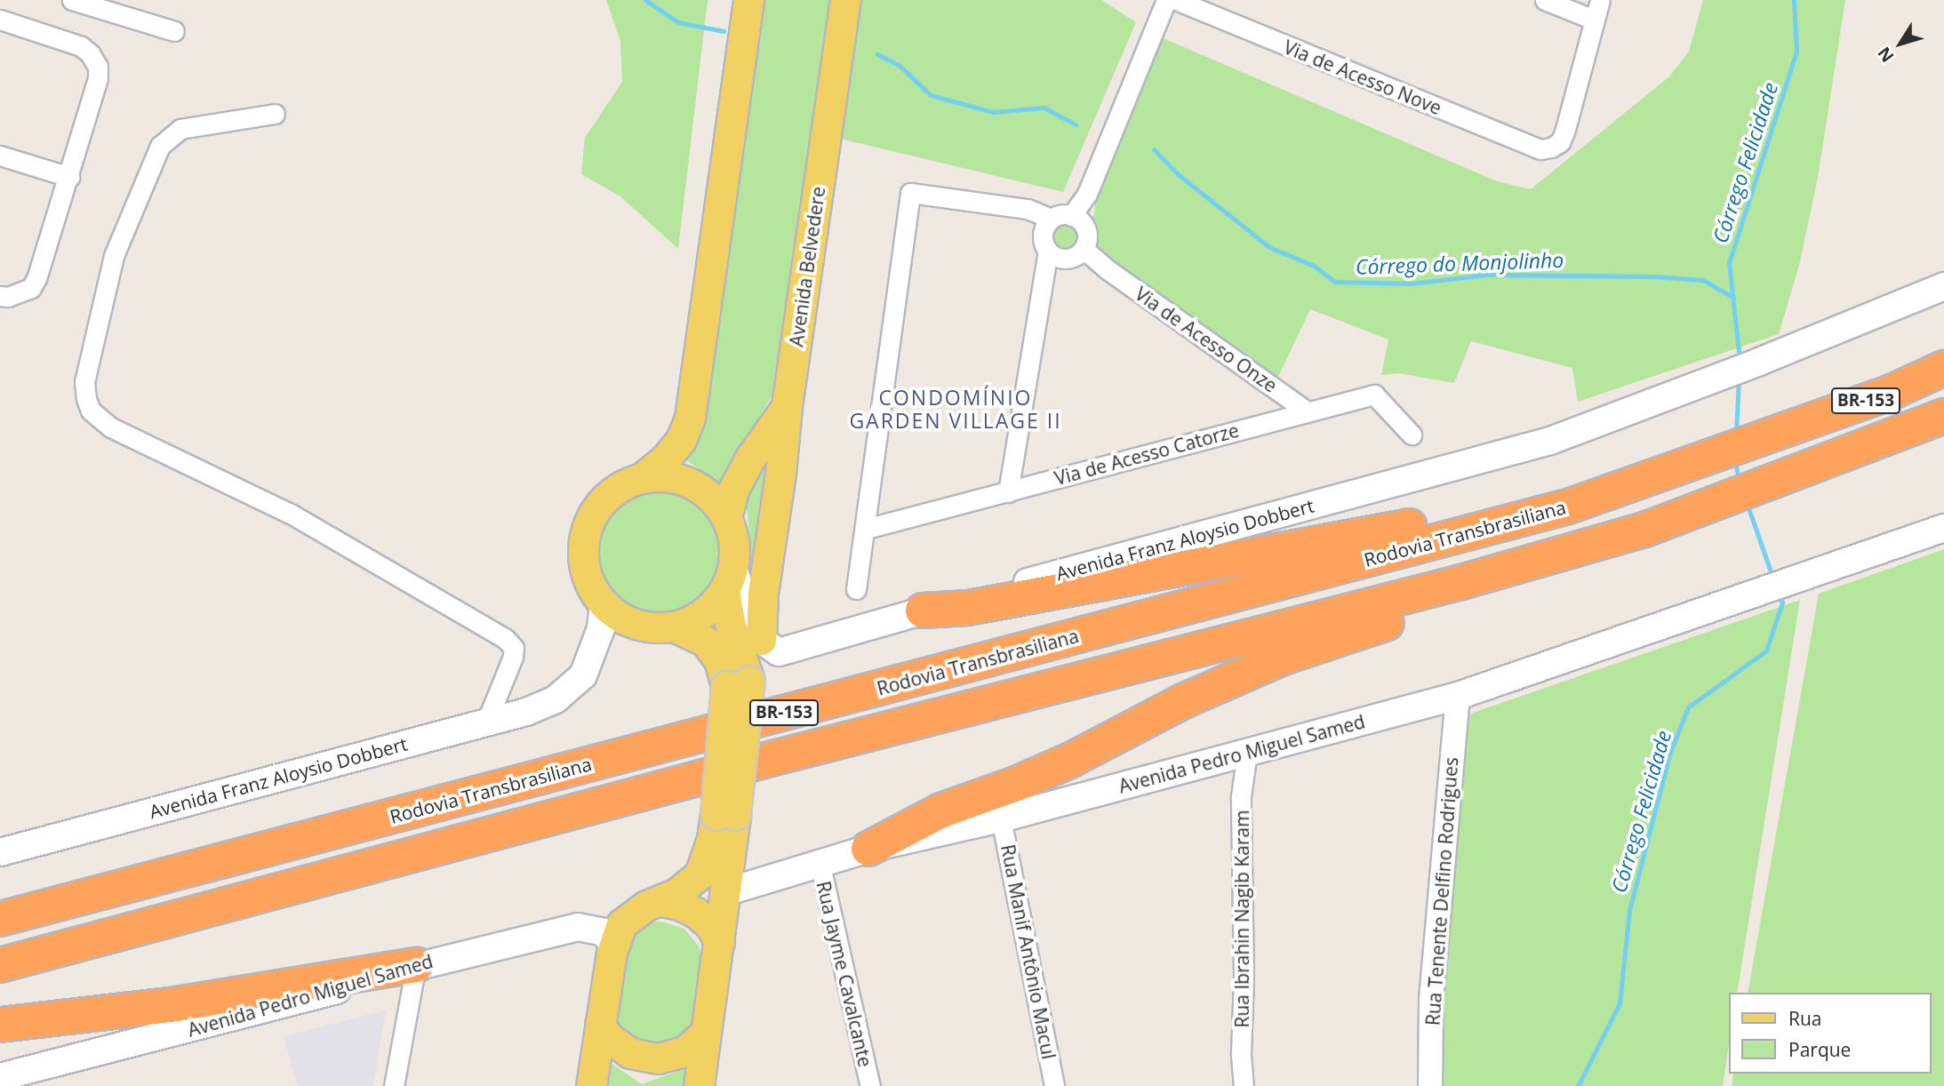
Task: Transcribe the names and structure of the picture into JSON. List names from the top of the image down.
{
  "streets": {
    "highway": ["BR-153", "Rodovia Transbrasiliana"],
    "main road": ["Avenida Belvedere", "Avenida Franz Aloysio Dobbert", "Avenida Pedro Miguel Samed"],
    "street": [
      "Via de Acesso Nove",
      "Via de Acesso Onze",
      "Via de Acesso Catorze",
      "Rua Tenente Delfino Rodrigues",
      "Rua Ibrahin Nagib Karam",
      "Rua Manif Antônio Macul",
      "Rua Jayme Cavalcante"
    ]
  },
  "crossings": [
    ["Avenida Belvedere", "Avenida Franz Aloysio Dobbert"],
    ["Via de Acesso Onze", "Via de Acesso Catorze"],
    ["Avenida Pedro Miguel Samed", "Rua Tenente Delfino Rodrigues"],
    ["Avenida Pedro Miguel Samed", "Rua Ibrahin Nagib Karam"],
    ["Avenida Pedro Miguel Samed", "Rua Manif Antônio Macul"],
    ["Avenida Pedro Miguel Samed", "Rua Jayme Cavalcante"]
  ],
  "districts": ["CONDOMÍNIO GARDEN VILLAGE II"],
  "water": ["Córrego Felicidade", "Córrego do Monjolinho"],
  "legend": ["Rua", "Parque"],
  "north": "bottom left"
}
